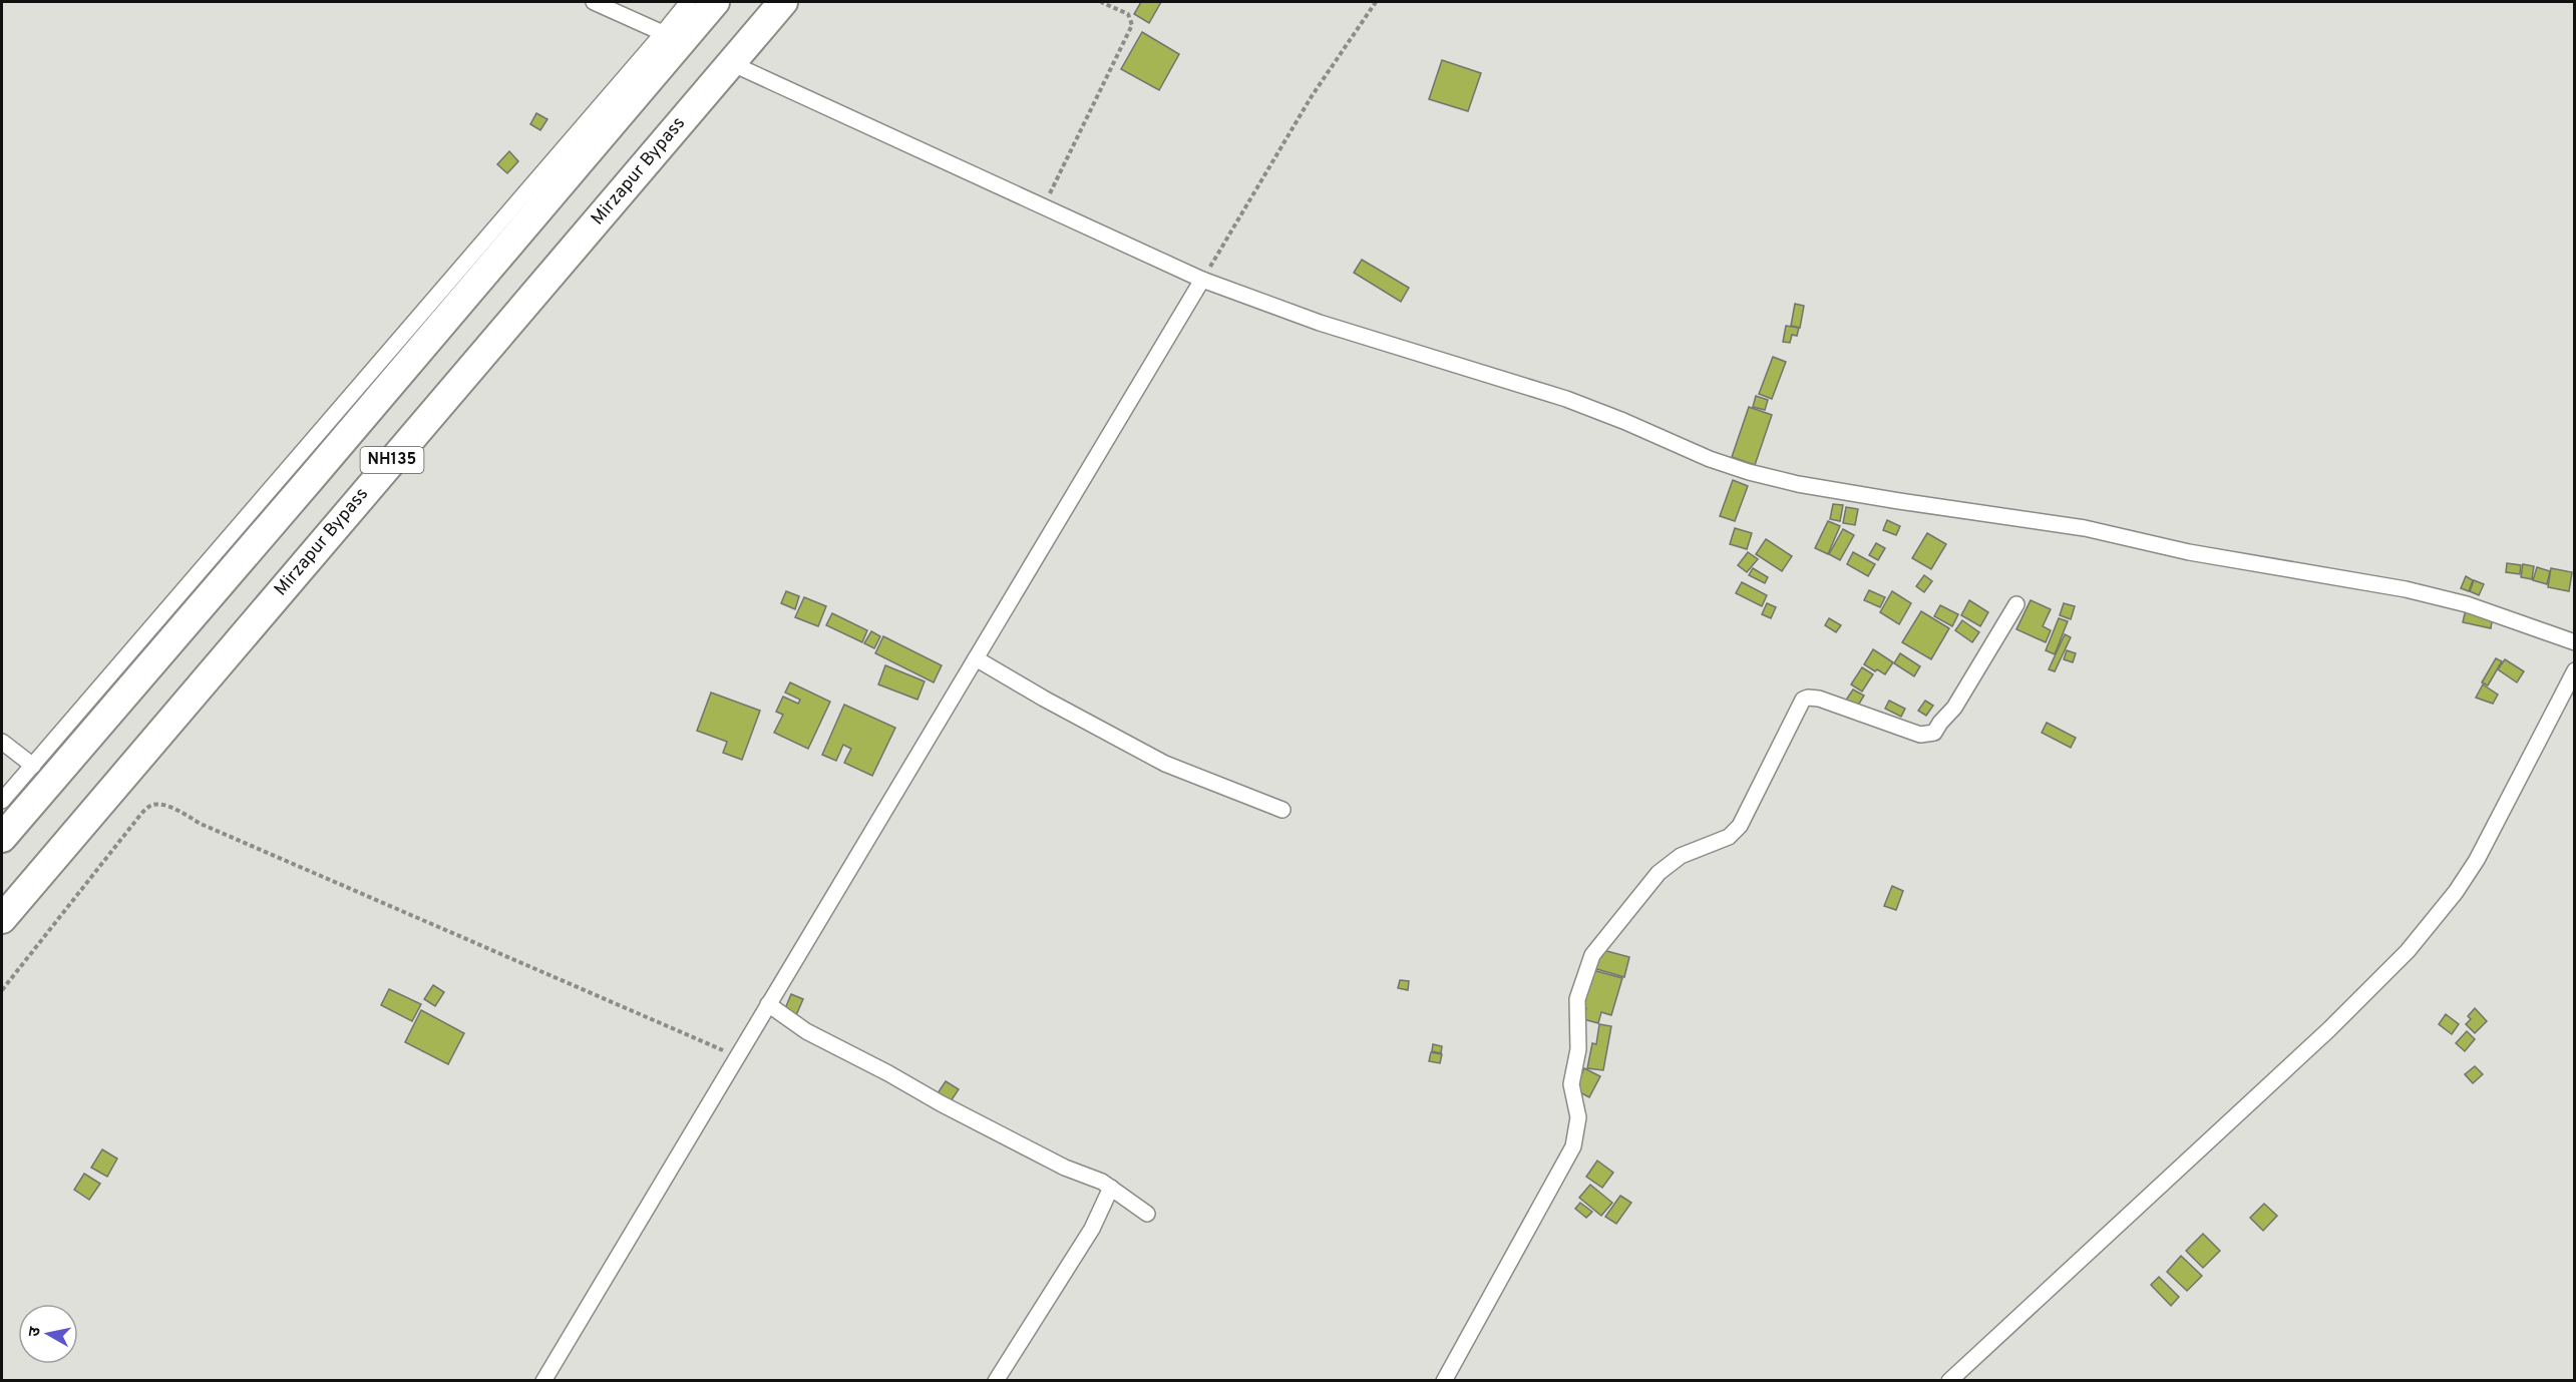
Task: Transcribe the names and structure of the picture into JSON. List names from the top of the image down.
{
  "streets": {
    "highway": ["Mirzapur Bypass", "NH135"]
  },
  "north": "left"
}
